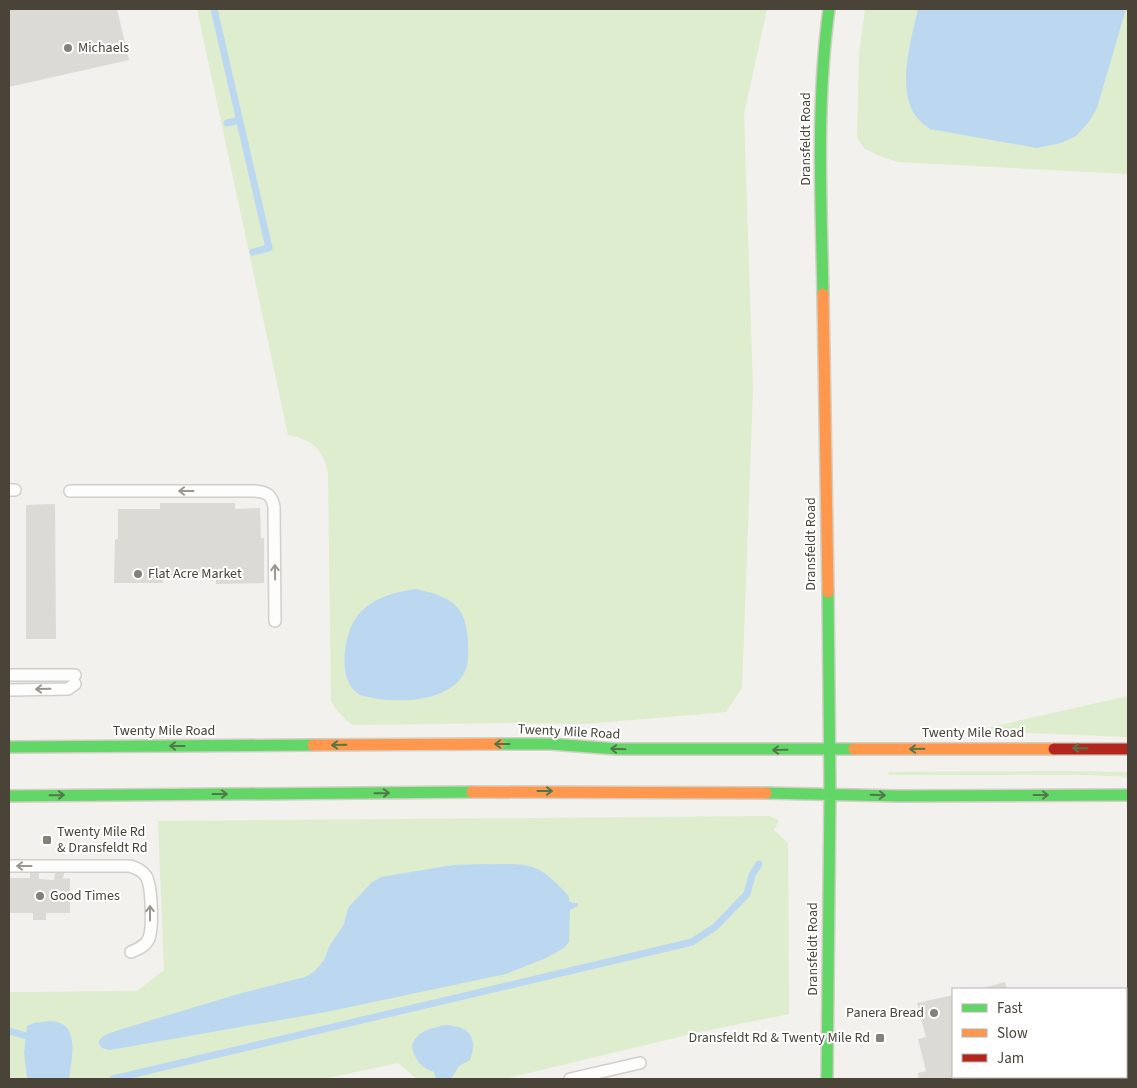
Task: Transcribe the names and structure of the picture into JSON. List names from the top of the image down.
{
  "streets": {
    "main road": ["Dransfeldt Road", "Twenty Mile Road"]
  },
  "crossings": [
    ["Dransfeldt Road", "Twenty Mile Road"]
  ],
  "places": {
    "other": [
      "Michaels",
      "Flat Acre Market",
      "Good Times",
      "Panera Bread"
    ],
    "transit": ["Twenty Mile Rd & Dransfeldt Rd", "Dransfeldt Rd & Twenty Mile Rd"]
  },
  "legend": ["Fast", "Slow", "Jam"]
}
